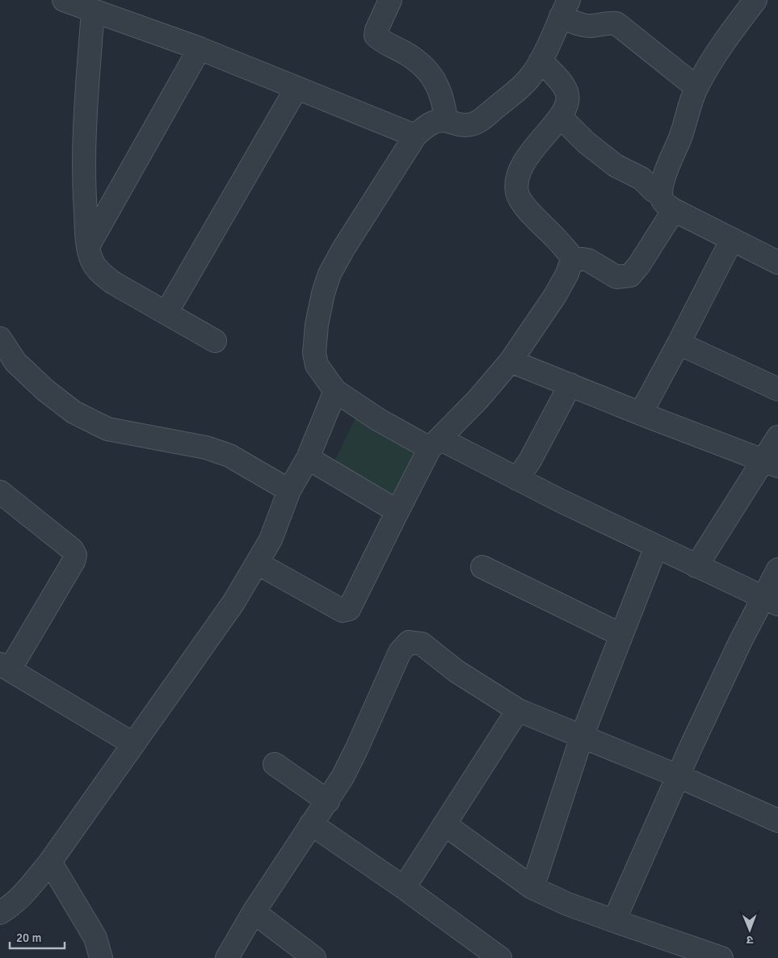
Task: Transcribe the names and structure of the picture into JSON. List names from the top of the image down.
{
  "scale_bar": "20 m",
  "north": "bottom"
}
